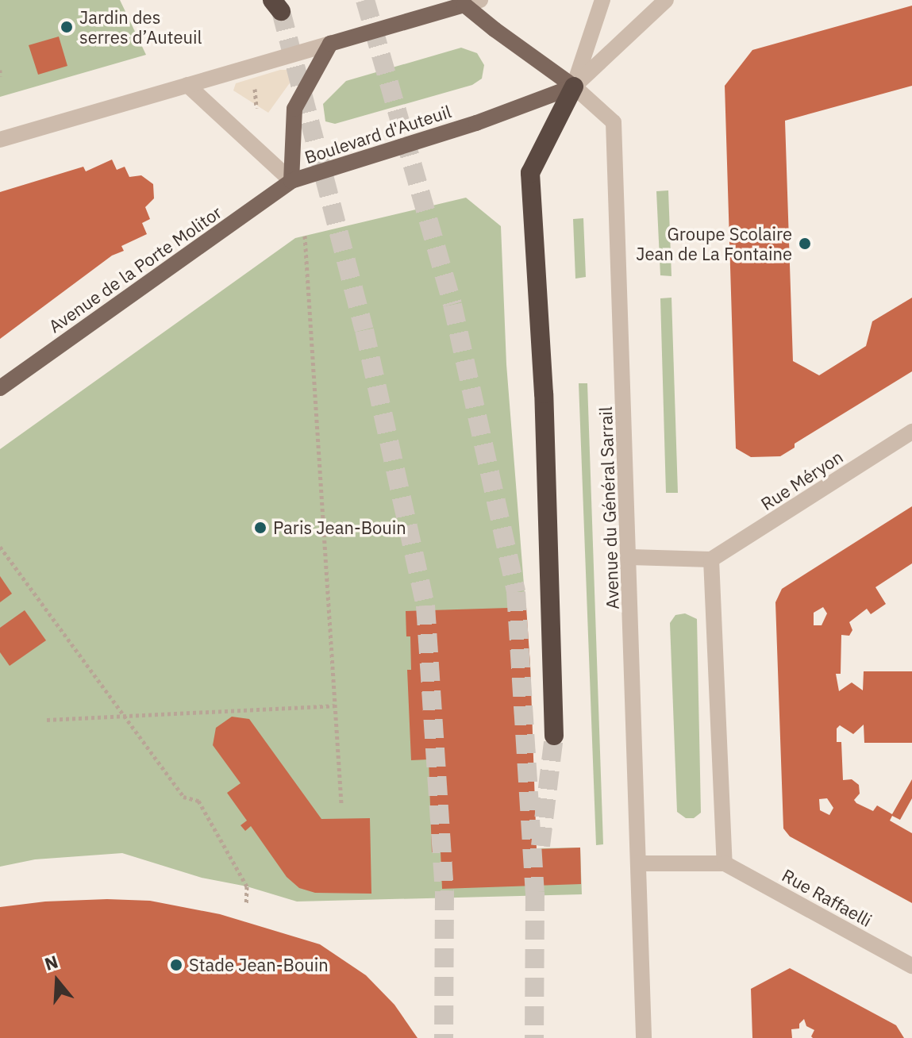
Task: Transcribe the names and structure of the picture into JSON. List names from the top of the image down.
{
  "streets": {
    "main road": ["Boulevard d'Auteuil", "Avenue de la Porte Molitor"],
    "street": ["Rue Méryon", "Avenue du Général Sarrail", "Rue Raffaelli"]
  },
  "crossings": [
    ["Boulevard d'Auteuil", "Avenue de la Porte Molitor"],
    ["Boulevard d'Auteuil", "Avenue du Général Sarrail"]
  ],
  "places": [
    "Jardin des serres d’Auteuil",
    "Groupe Scolaire Jean de La Fontaine",
    "Paris Jean-Bouin",
    "Stade Jean-Bouin"
  ],
  "north": "top"
}
